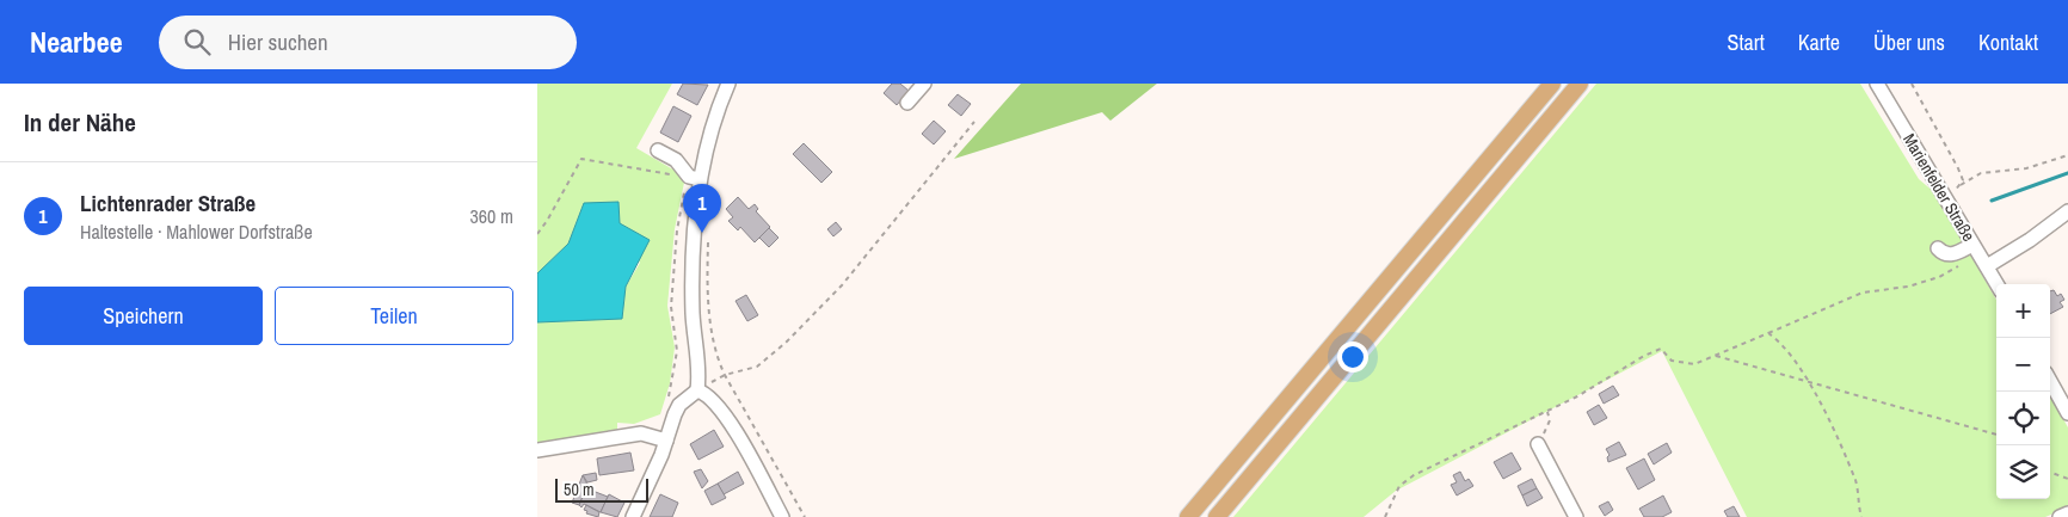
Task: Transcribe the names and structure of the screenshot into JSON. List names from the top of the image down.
{
  "streets": {
    "street": ["Marienfelder Straße"]
  },
  "scale_bar": "50 m",
  "page": {
    "header": "Nearbee",
    "search": "Hier suchen",
    "nav": [
      "Start",
      "Karte",
      "Über uns",
      "Kontakt"
    ],
    "heading": "In der Nähe",
    "list": [
      {
        "mark": "1",
        "name": "Lichtenrader Straße",
        "note": "Haltestelle · Mahlower Dorfstraße",
        "value": "360 m"
      }
    ],
    "pins": "1",
    "buttons": ["Speichern", "Teilen"],
    "map_buttons": ["+", "−"],
    "scale": "50 m"
  }
}
